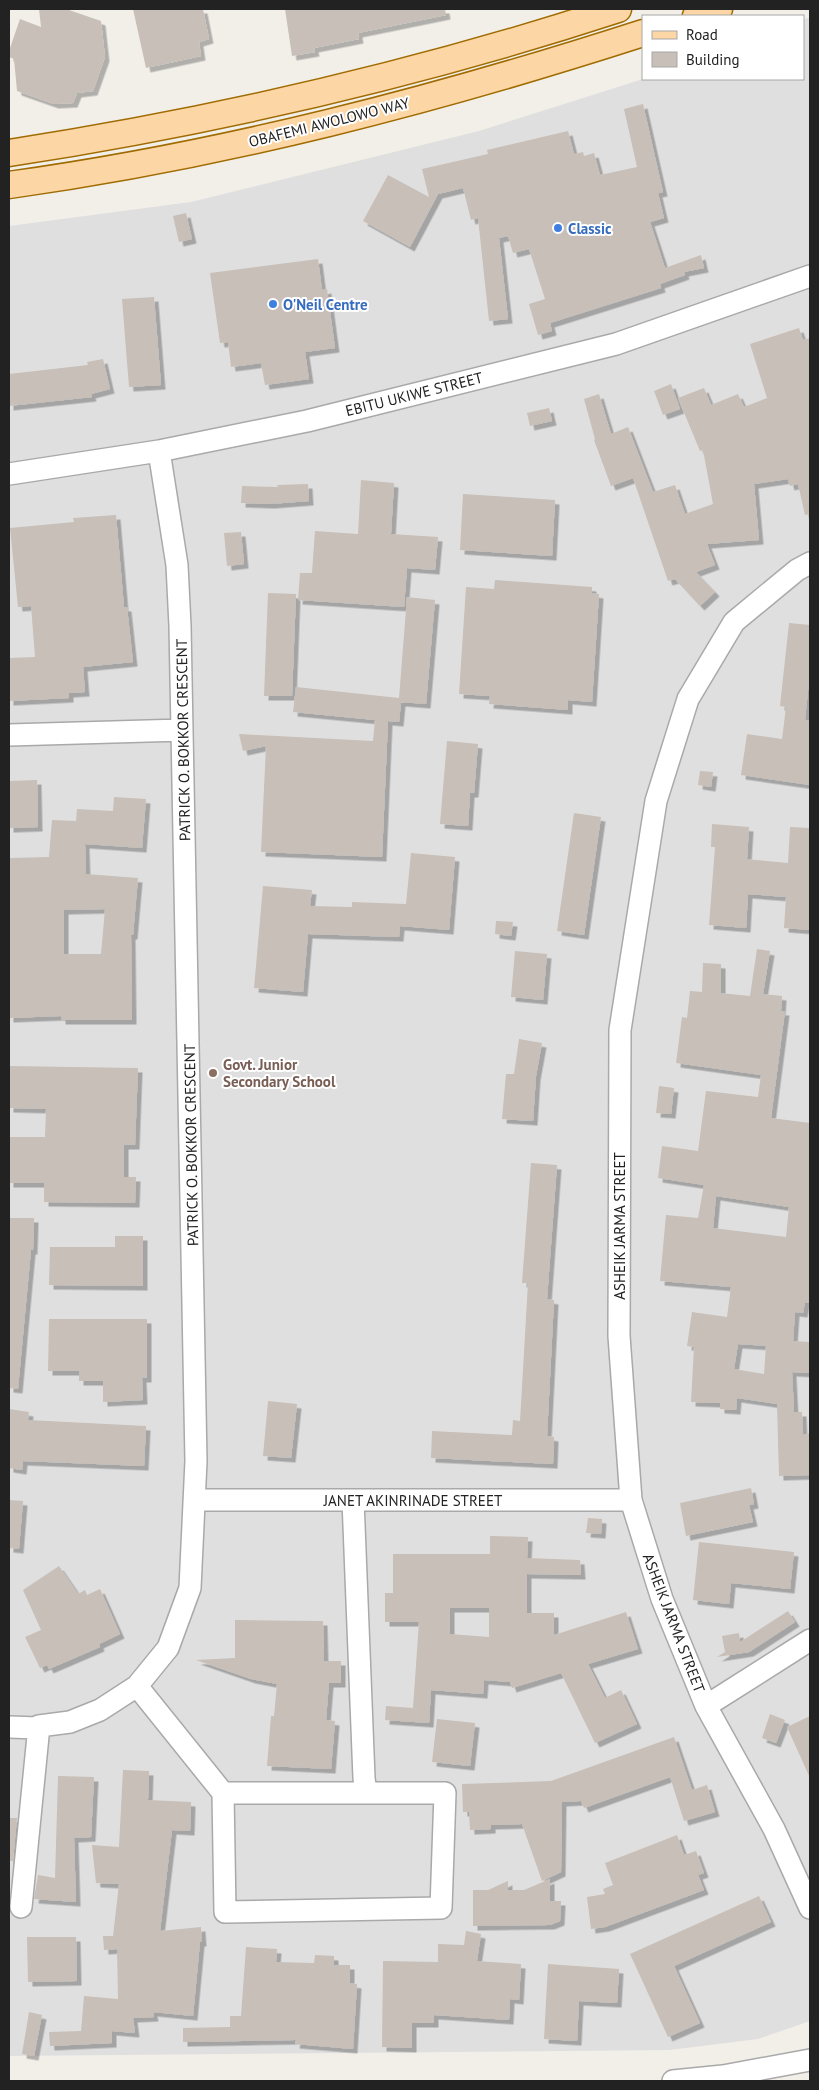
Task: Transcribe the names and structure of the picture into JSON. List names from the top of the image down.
{
  "streets": {
    "main road": ["OBAFEMI AWOLOWO WAY"],
    "street": [
      "EBITU UKIWE STREET",
      "PATRICK O. BOKKOR CRESCENT",
      "ASHEIK JARMA STREET",
      "JANET AKINRINADE STREET"
    ]
  },
  "crossings": [
    ["EBITU UKIWE STREET", "PATRICK O. BOKKOR CRESCENT"],
    ["PATRICK O. BOKKOR CRESCENT", "JANET AKINRINADE STREET"],
    ["ASHEIK JARMA STREET", "JANET AKINRINADE STREET"]
  ],
  "places": ["Classic", "O'Neil Centre", "Govt. Junior Secondary School"],
  "legend": ["Road", "Building"]
}
